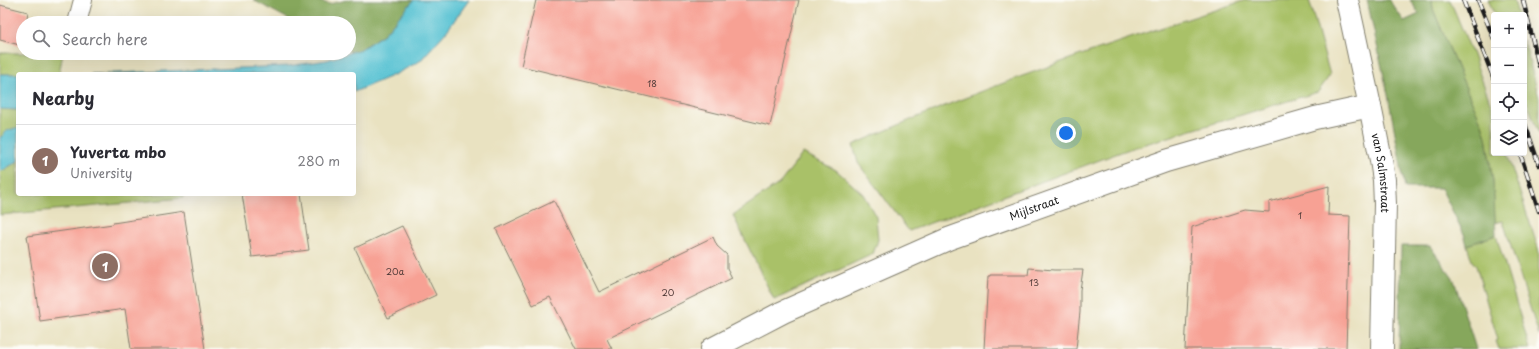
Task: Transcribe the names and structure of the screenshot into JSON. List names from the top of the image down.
{
  "streets": {
    "main road": ["van Salmstraat", "Mijlstraat"]
  },
  "crossings": [
    ["van Salmstraat", "Mijlstraat"]
  ],
  "house_numbers": [
    "18",
    "1",
    "20a",
    "13",
    "20"
  ],
  "page": {
    "map_buttons": ["+", "−"],
    "search": "Search here",
    "heading": "Nearby",
    "list": [
      {
        "mark": "1",
        "name": "Yuverta mbo",
        "note": "University",
        "value": "280 m"
      }
    ],
    "pins": "1"
  }
}
